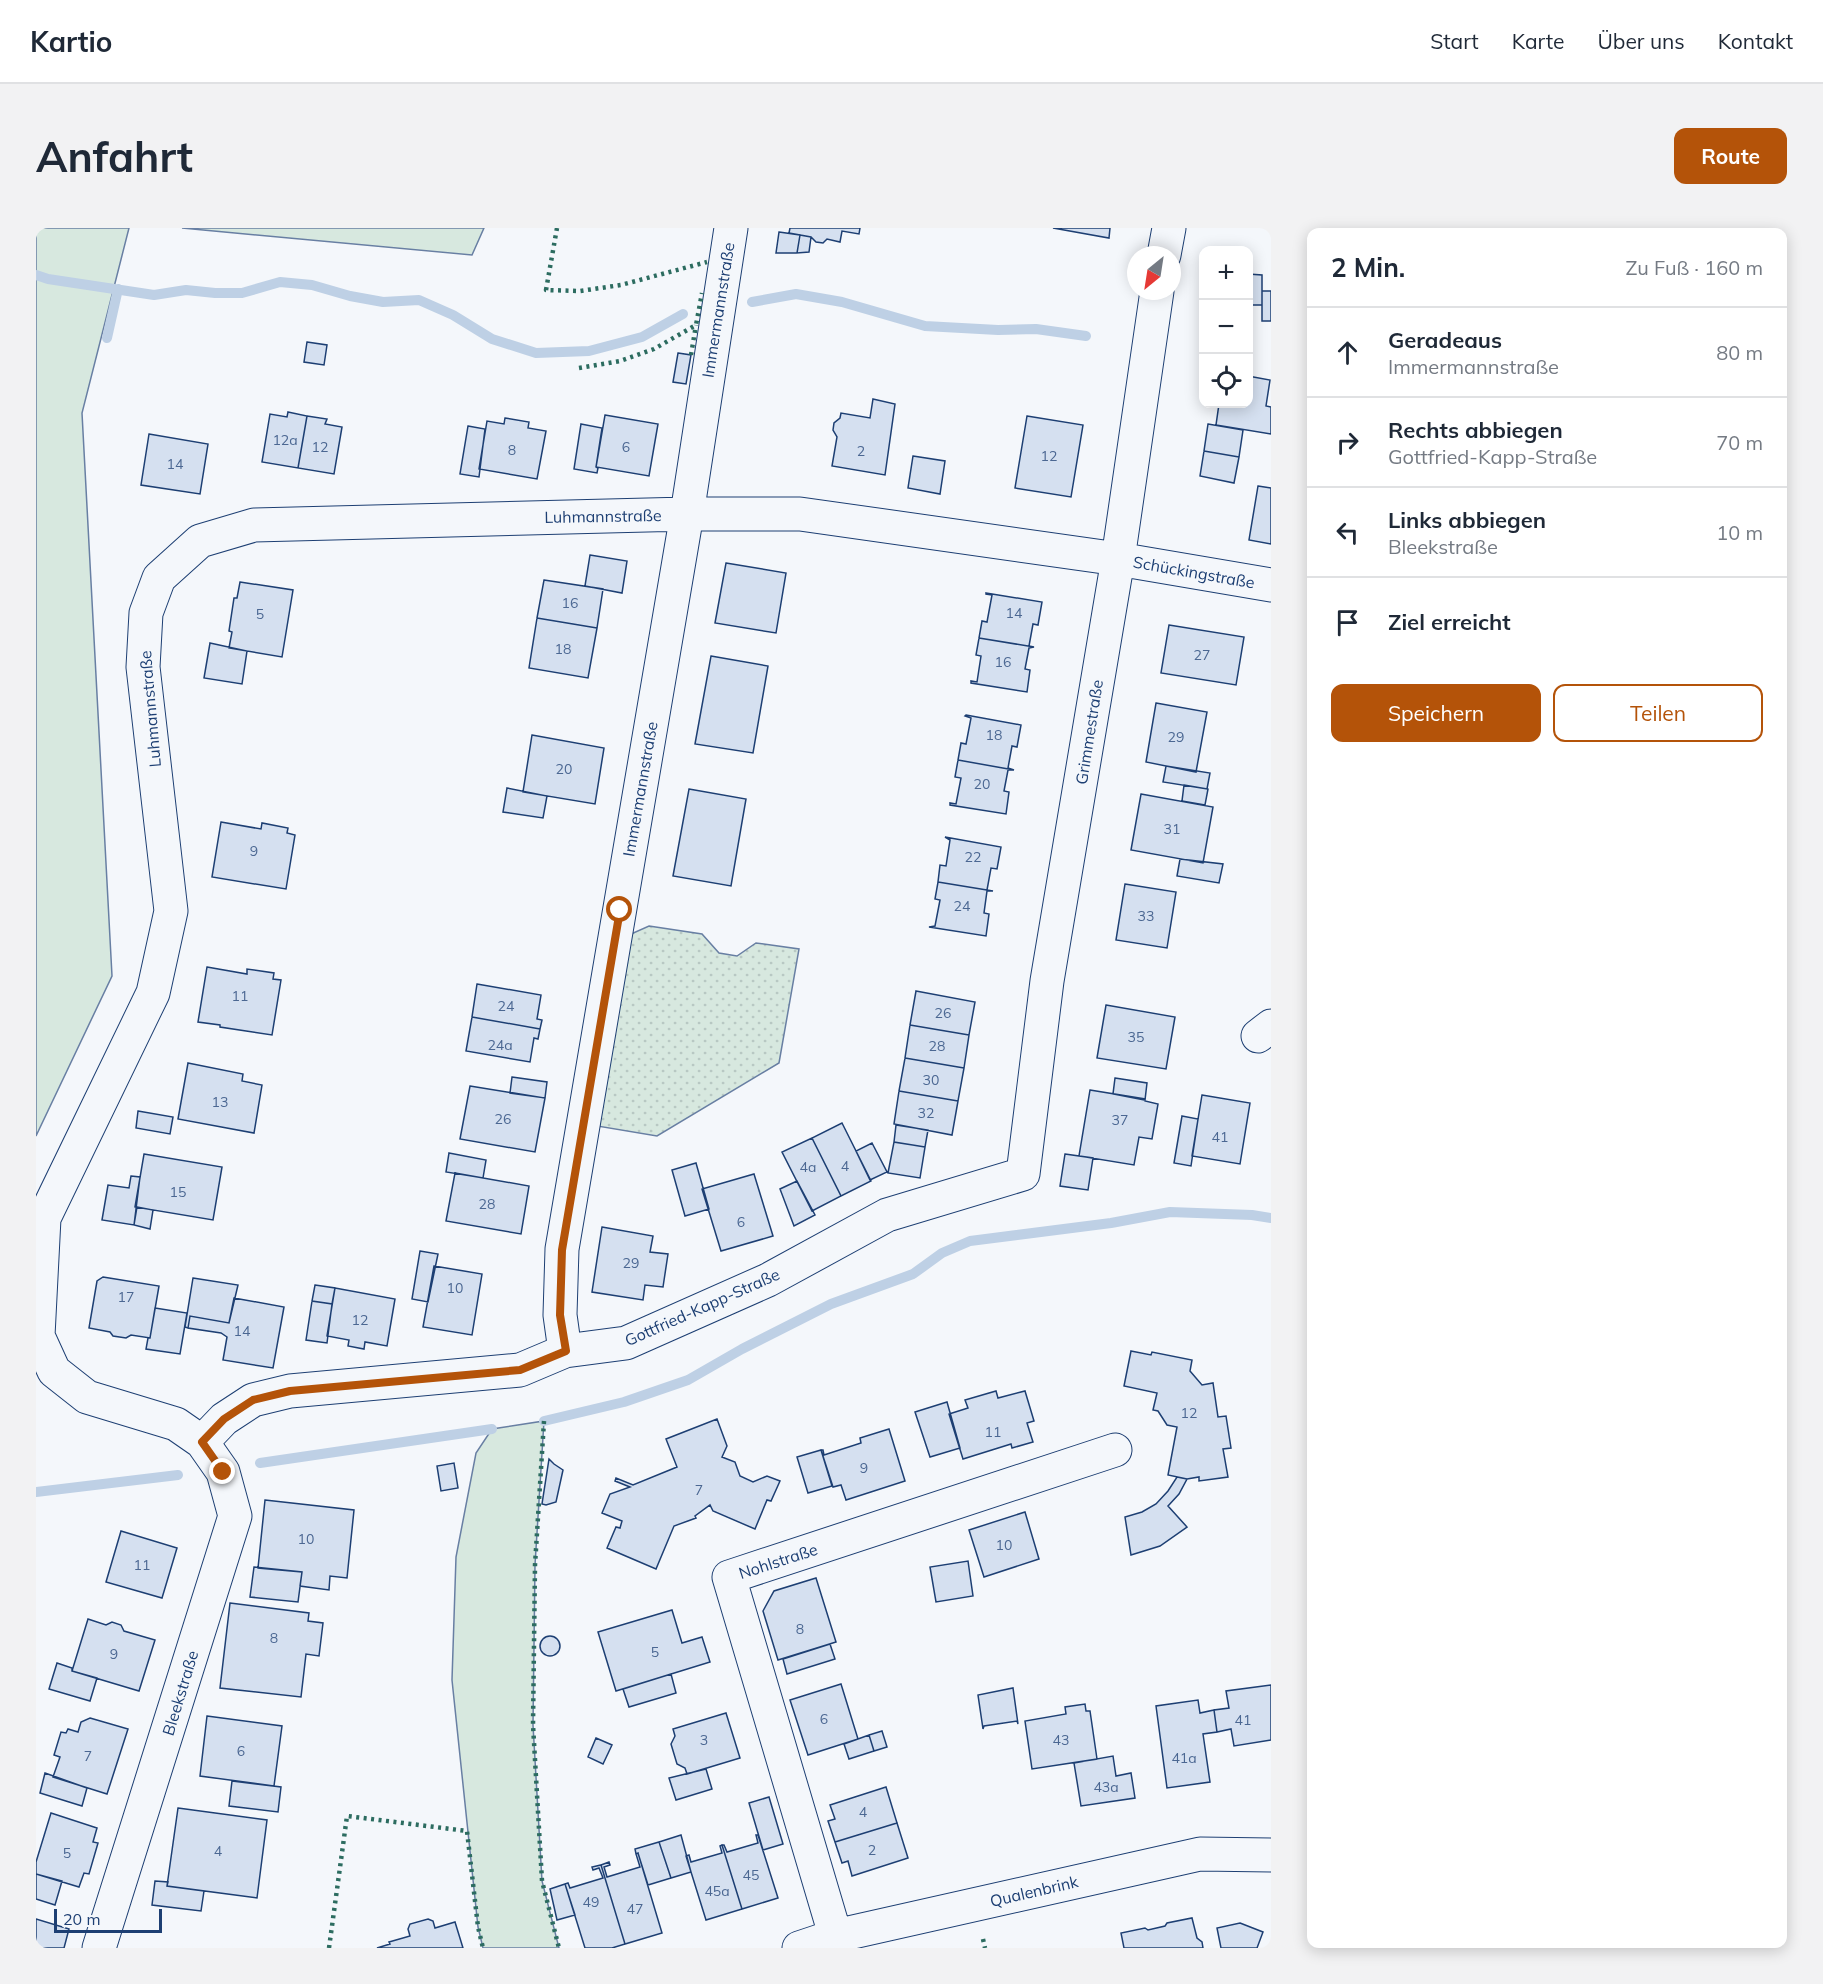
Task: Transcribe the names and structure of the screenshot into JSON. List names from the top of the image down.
{
  "streets": {
    "street": [
      "Immermannstraße",
      "Luhmannstraße",
      "Schückingstraße",
      "Grimmestraße",
      "Gottfried-Kapp-Straße",
      "Nohlstraße",
      "Bleekstraße",
      "Qualenbrink"
    ]
  },
  "crossings": [
    ["Immermannstraße", "Luhmannstraße"],
    ["Immermannstraße", "Gottfried-Kapp-Straße"],
    ["Luhmannstraße", "Schückingstraße"],
    ["Luhmannstraße", "Grimmestraße"],
    ["Luhmannstraße", "Gottfried-Kapp-Straße"],
    ["Luhmannstraße", "Bleekstraße"],
    ["Schückingstraße", "Grimmestraße"],
    ["Grimmestraße", "Gottfried-Kapp-Straße"],
    ["Gottfried-Kapp-Straße", "Bleekstraße"],
    ["Nohlstraße", "Qualenbrink"]
  ],
  "house_numbers": [
    "12a",
    "12",
    "6",
    "8",
    "2",
    "12",
    "14",
    "16",
    "14",
    "5",
    "18",
    "27",
    "16",
    "18",
    "29",
    "20",
    "20",
    "31",
    "9",
    "22",
    "24",
    "33",
    "11",
    "24",
    "26",
    "35",
    "24a",
    "28",
    "30",
    "13",
    "32",
    "26",
    "37",
    "41",
    "4",
    "4a",
    "15",
    "28",
    "6",
    "29",
    "10",
    "17",
    "12",
    "14",
    "12",
    "11",
    "9",
    "7",
    "10",
    "10",
    "11",
    "8",
    "8",
    "5",
    "9",
    "6",
    "41",
    "3",
    "43",
    "6",
    "7",
    "41a",
    "43a",
    "4",
    "2",
    "4",
    "5",
    "45",
    "45a",
    "49",
    "47"
  ],
  "scale_bar": "20 m",
  "north": "bottom left",
  "page": {
    "header": "Kartio",
    "nav": [
      "Start",
      "Karte",
      "Über uns",
      "Kontakt"
    ],
    "buttons": [
      "Route",
      ["Speichern", "Teilen"]
    ],
    "title": "Anfahrt",
    "heading": ["2 Min.", "Zu Fuß · 160 m"],
    "map_buttons": ["+", "−"],
    "list": [
      ["Geradeaus", "Immermannstraße", "80 m"],
      ["Rechts abbiegen", "Gottfried-Kapp-Straße", "70 m"],
      ["Links abbiegen", "Bleekstraße", "10 m"],
      "Ziel erreicht"
    ],
    "scale": "20 m"
  }
}
